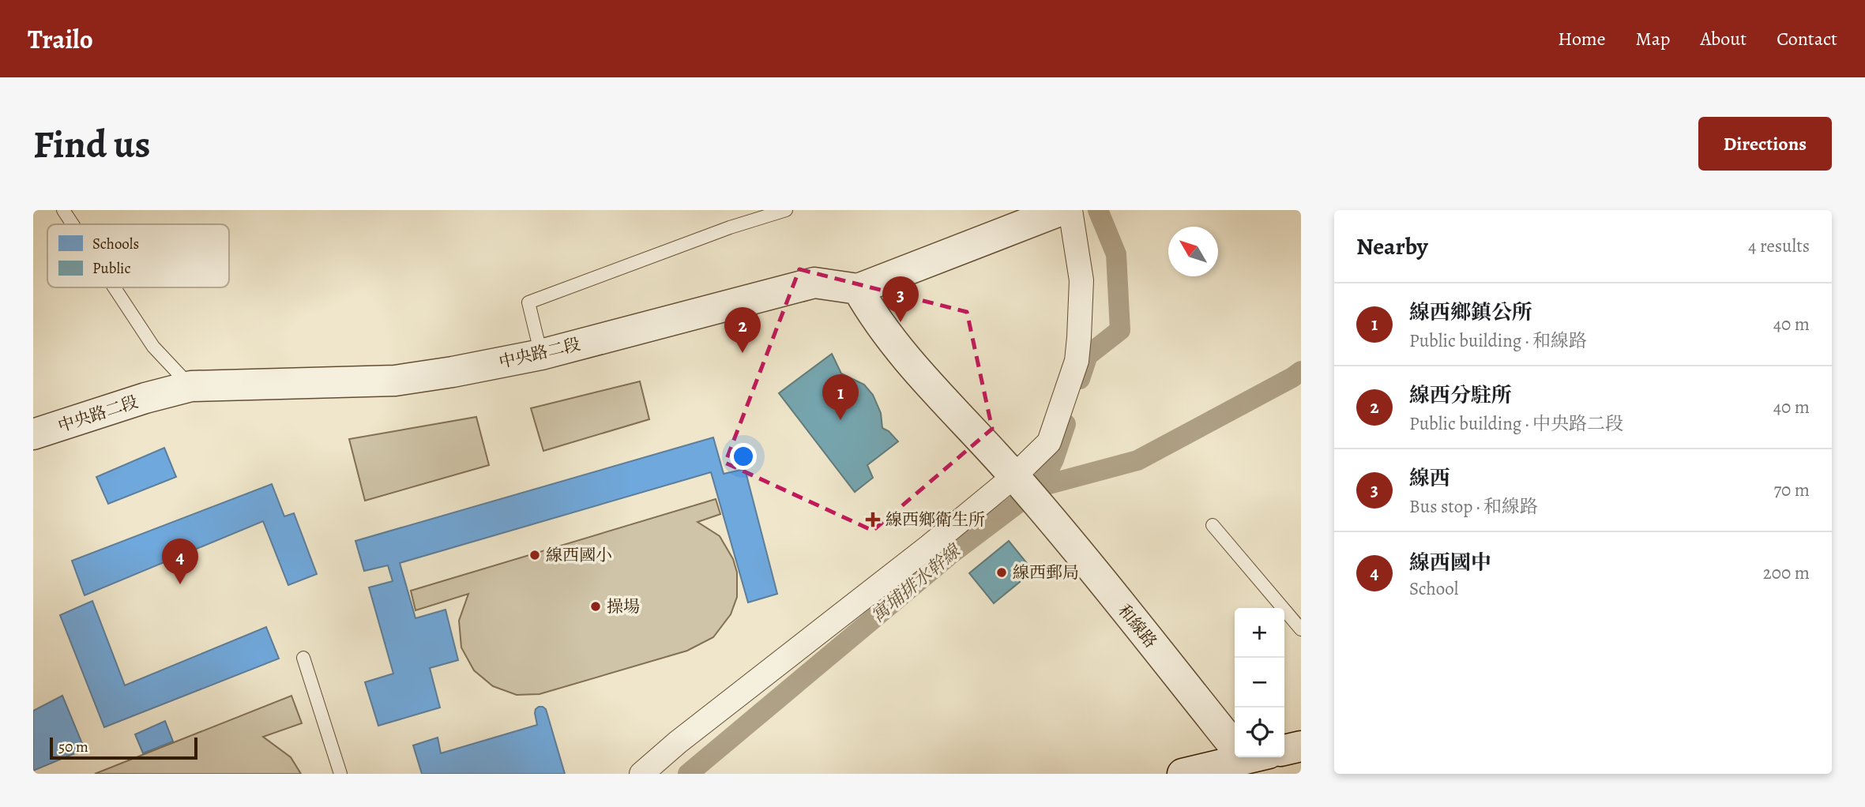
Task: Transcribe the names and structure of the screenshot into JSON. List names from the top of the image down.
{
  "streets": {
    "street": ["中央路二段", "和線路"]
  },
  "water": ["寓埔排水幹線"],
  "places": {
    "health": ["線西鄉衛生所"],
    "other": ["線西國小", "線西郵局", "操場"]
  },
  "legend": ["Schools", "Public"],
  "scale_bar": "50 m",
  "north": "top left",
  "page": {
    "header": "Trailo",
    "nav": [
      "Home",
      "Map",
      "About",
      "Contact"
    ],
    "buttons": "Directions",
    "title": "Find us",
    "heading": ["Nearby", "4 results"],
    "pins": [
      "3",
      "2",
      "1",
      "4"
    ],
    "list": [
      {
        "mark": "1",
        "name": "線西鄉鎮公所",
        "note": "Public building · 和線路",
        "value": "40 m"
      },
      {
        "mark": "2",
        "name": "線西分駐所",
        "note": "Public building · 中央路二段",
        "value": "40 m"
      },
      {
        "mark": "3",
        "name": "線西",
        "note": "Bus stop · 和線路",
        "value": "70 m"
      },
      {
        "mark": "4",
        "name": "線西國中",
        "note": "School",
        "value": "200 m"
      }
    ],
    "map_buttons": ["+", "−"],
    "scale": "50 m"
  }
}
